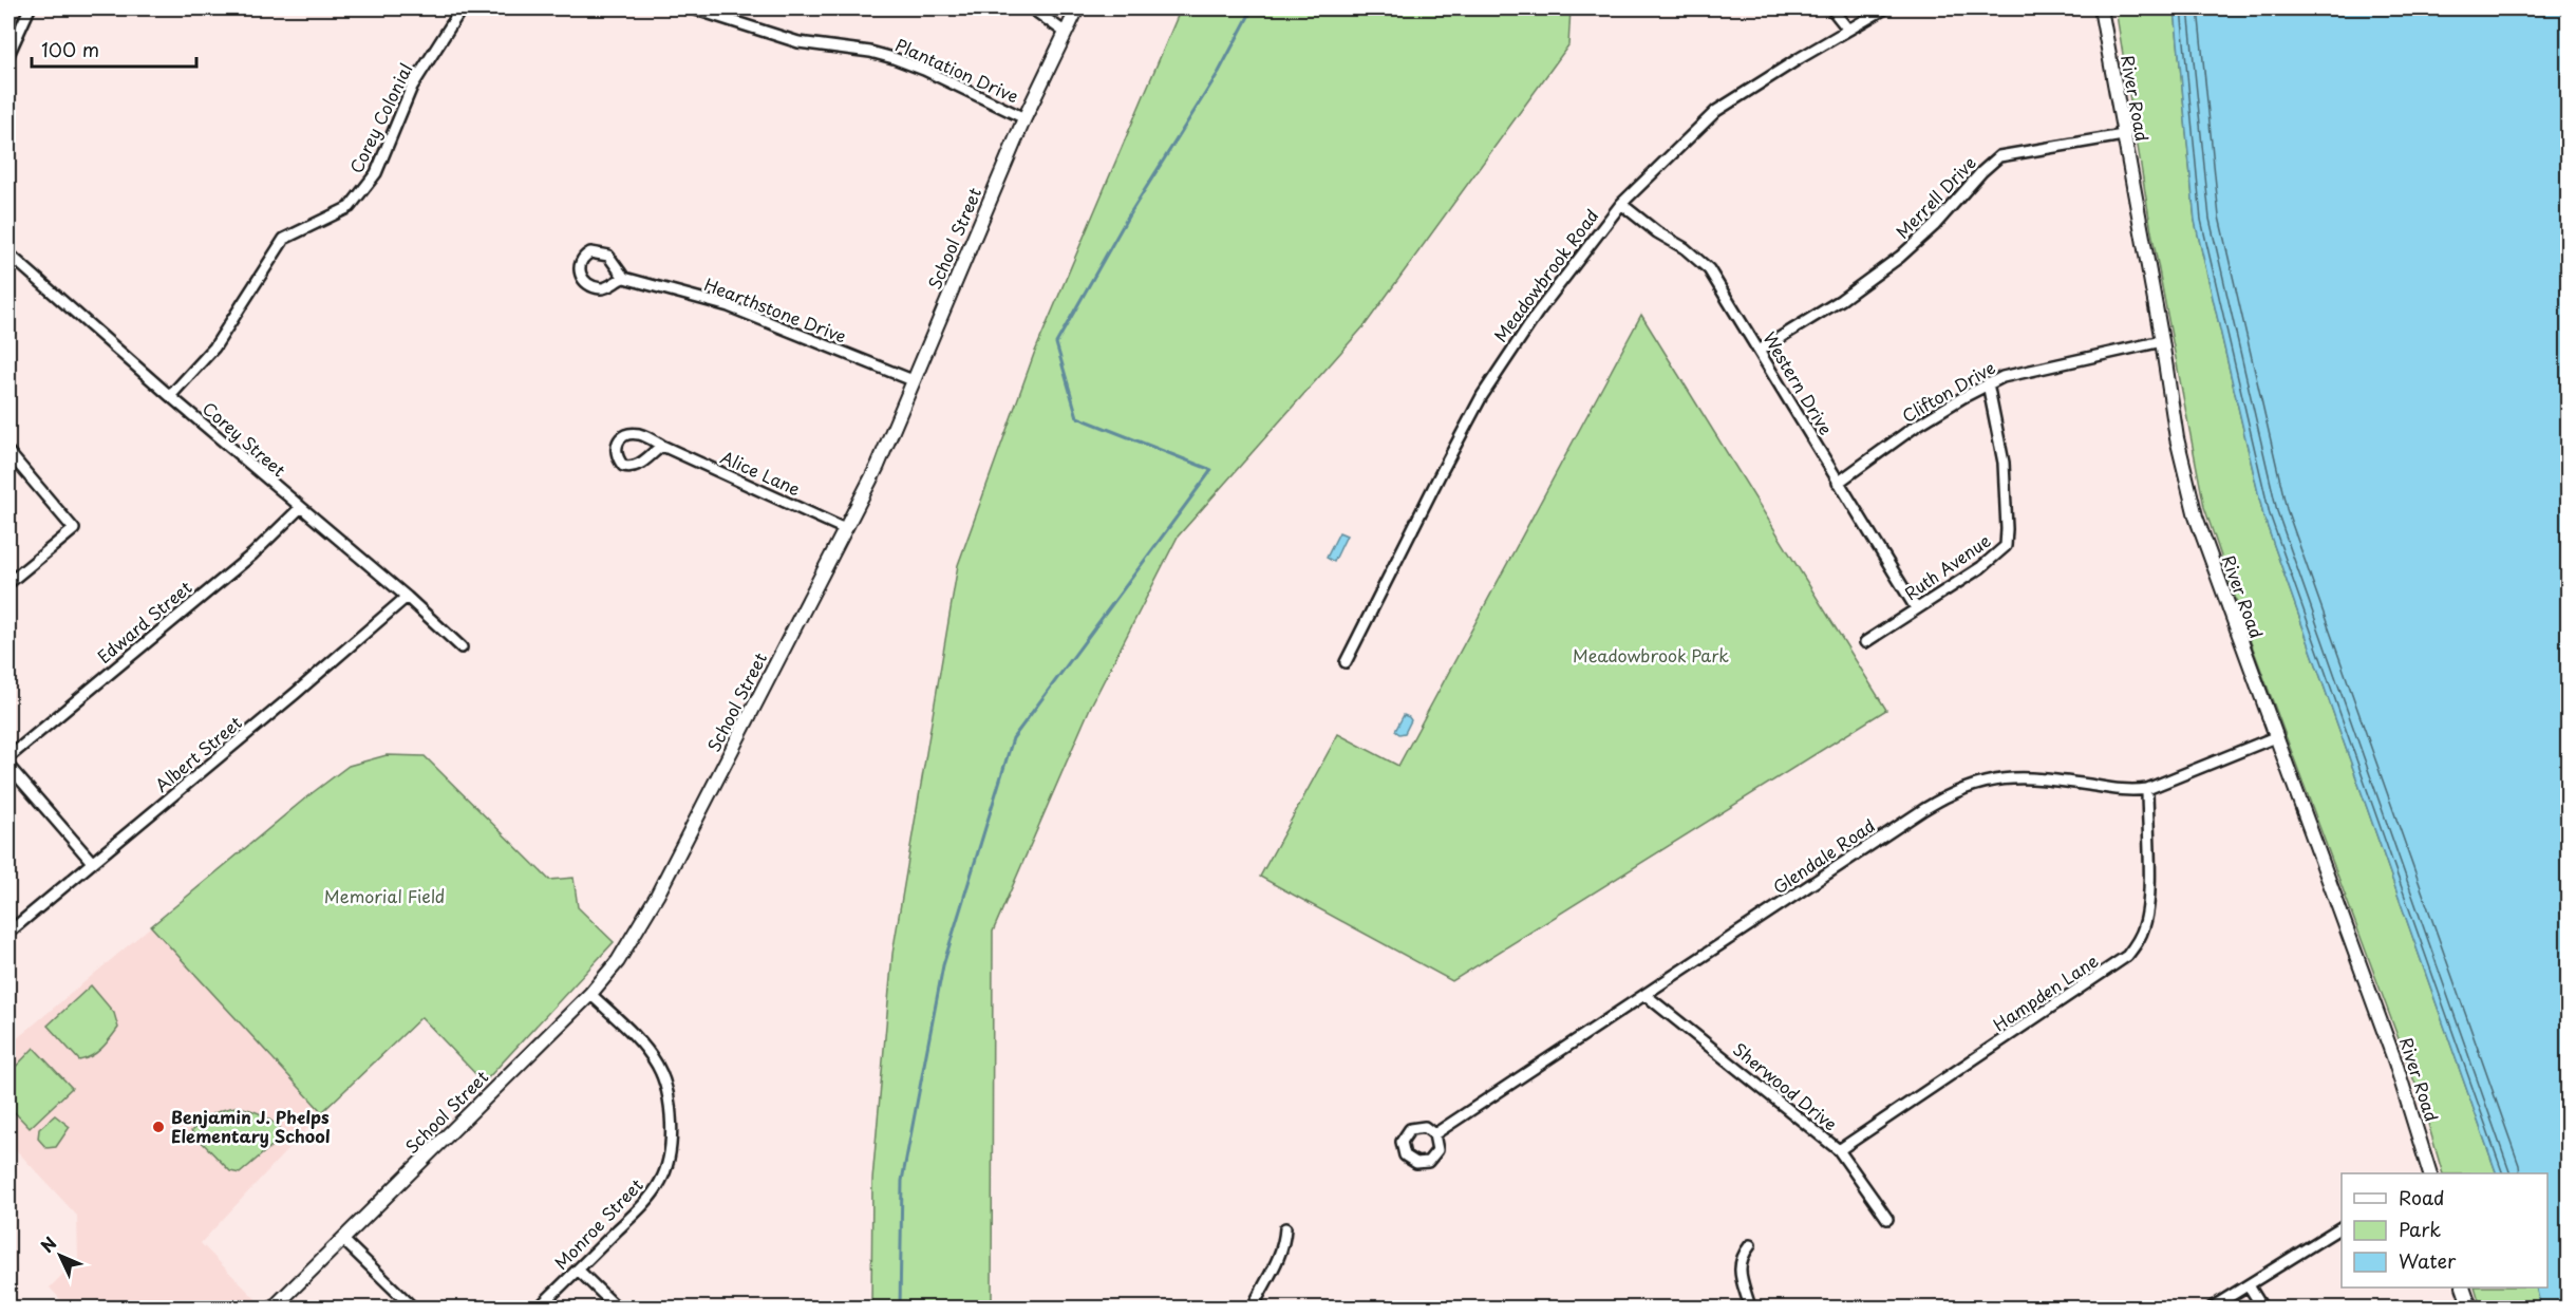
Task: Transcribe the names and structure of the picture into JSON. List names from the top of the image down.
{
  "streets": {
    "street": [
      "Plantation Drive",
      "River Road",
      "Corey Colonial",
      "Merrell Drive",
      "School Street",
      "Meadowbrook Road",
      "Hearthstone Drive",
      "Western Drive",
      "Clifton Drive",
      "Corey Street",
      "Alice Lane",
      "Ruth Avenue",
      "Edward Street",
      "Albert Street",
      "Glendale Road",
      "Hampden Lane",
      "Sherwood Drive",
      "Monroe Street"
    ]
  },
  "crossings": [
    ["Plantation Drive", "School Street"],
    ["River Road", "Merrell Drive"],
    ["River Road", "Clifton Drive"],
    ["River Road", "Glendale Road"],
    ["Corey Colonial", "Corey Street"],
    ["Merrell Drive", "Western Drive"],
    ["School Street", "Hearthstone Drive"],
    ["School Street", "Alice Lane"],
    ["School Street", "Monroe Street"],
    ["Meadowbrook Road", "Western Drive"],
    ["Western Drive", "Clifton Drive"],
    ["Western Drive", "Ruth Avenue"],
    ["Clifton Drive", "Ruth Avenue"],
    ["Corey Street", "Edward Street"],
    ["Corey Street", "Albert Street"],
    ["Glendale Road", "Hampden Lane"],
    ["Glendale Road", "Sherwood Drive"],
    ["Hampden Lane", "Sherwood Drive"]
  ],
  "parks": ["Meadowbrook Park", "Memorial Field"],
  "places": ["Benjamin J. Phelps Elementary School"],
  "legend": ["Road", "Park", "Water"],
  "scale_bar": "100 m",
  "north": "top left"
}
